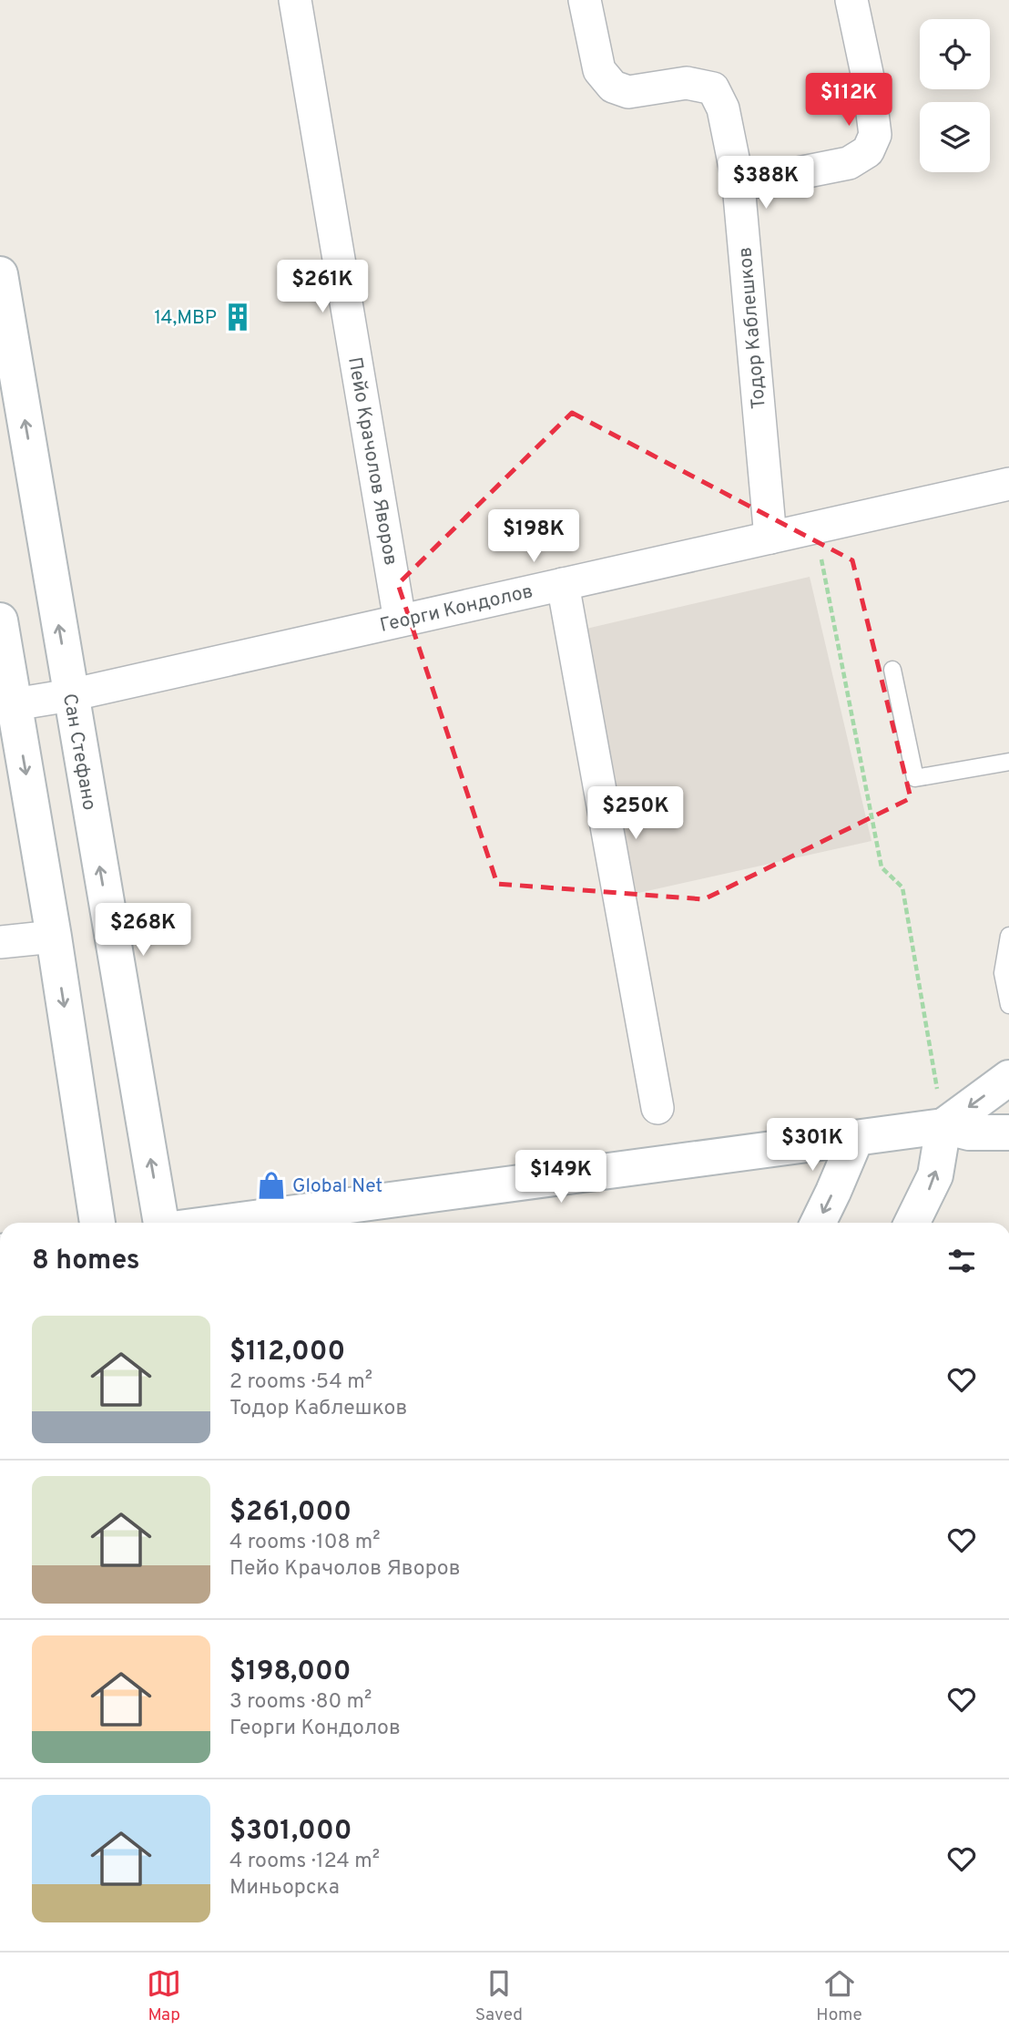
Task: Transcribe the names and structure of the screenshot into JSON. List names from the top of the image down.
{
  "streets": {
    "main road": ["Сан Стефано"],
    "street": ["Тодор Каблешков", "Пейо Крачолов Яворов", "Георги Кондолов"]
  },
  "crossings": [
    ["Тодор Каблешков", "Георги Кондолов"],
    ["Пейо Крачолов Яворов", "Георги Кондолов"],
    ["Георги Кондолов", "Сан Стефано"]
  ],
  "places": {
    "building": ["14,МВР"],
    "shop": ["Global Net"]
  },
  "page": {
    "price": [
      "$112K",
      "$388K",
      "$261K",
      "$198K",
      "$250K",
      "$268K",
      "$301K",
      "$149K"
    ],
    "heading": "8 homes",
    "list": [
      {
        "name": "$112,000",
        "note": "2 rooms · 54 m² · Тодор Каблешков"
      },
      {
        "name": "$261,000",
        "note": "4 rooms · 108 m² · Пейо Крачолов Яворов"
      },
      {
        "name": "$198,000",
        "note": "3 rooms · 80 m² · Георги Кондолов"
      },
      {
        "name": "$301,000",
        "note": "4 rooms · 124 m² · Миньорска"
      }
    ],
    "tabs": ["Map", "Saved", "Home"]
  }
}
